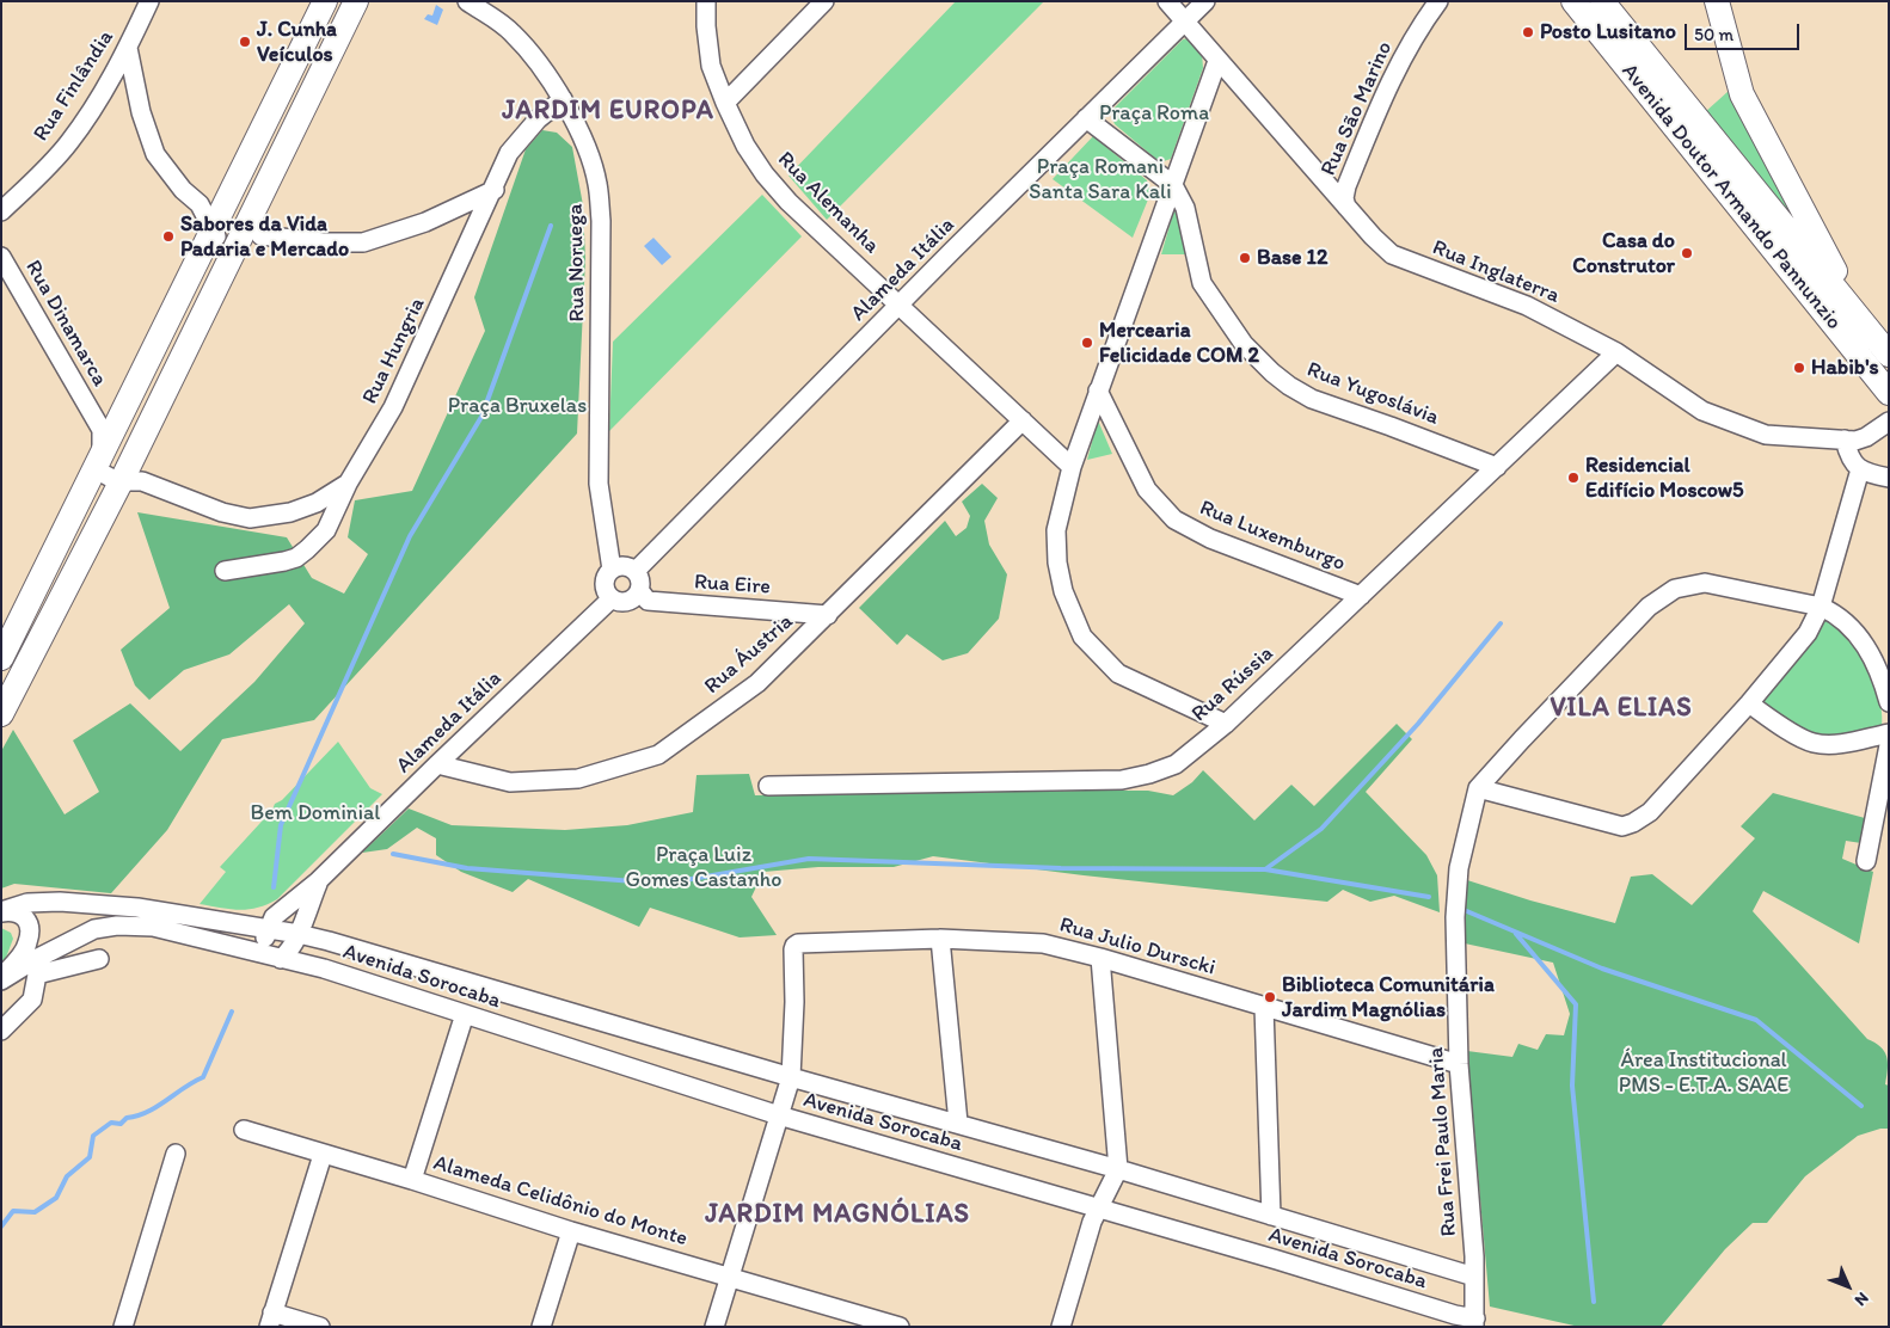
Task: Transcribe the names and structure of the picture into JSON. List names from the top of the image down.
{
  "streets": {
    "main road": ["Avenida Doutor Armando Pannunzio"],
    "street": [
      "Rua Finlândia",
      "Rua São Marino",
      "Rua Alemanha",
      "Rua Noruega",
      "Alameda Itália",
      "Rua Inglaterra",
      "Rua Dinamarca",
      "Rua Hungria",
      "Rua Yugoslávia",
      "Rua Luxemburgo",
      "Rua Eire",
      "Rua Áustria",
      "Rua Rússia",
      "Rua Julio Durscki",
      "Avenida Sorocaba",
      "Rua Frei Paulo Maria",
      "Alameda Celidônio do Monte"
    ]
  },
  "crossings": [
    ["Rua São Marino", "Rua Inglaterra"],
    ["Rua Alemanha", "Alameda Itália"],
    ["Rua Alemanha", "Rua Áustria"],
    ["Rua Noruega", "Alameda Itália"],
    ["Rua Noruega", "Rua Hungria"],
    ["Rua Noruega", "Rua Eire"],
    ["Alameda Itália", "Rua Inglaterra"],
    ["Alameda Itália", "Rua Yugoslávia"],
    ["Alameda Itália", "Rua Eire"],
    ["Alameda Itália", "Rua Áustria"],
    ["Alameda Itália", "Avenida Sorocaba"],
    ["Rua Inglaterra", "Rua Rússia"],
    ["Rua Yugoslávia", "Rua Rússia"],
    ["Rua Luxemburgo", "Rua Rússia"],
    ["Rua Eire", "Rua Áustria"],
    ["Rua Julio Durscki", "Avenida Sorocaba"],
    ["Rua Julio Durscki", "Rua Frei Paulo Maria"],
    ["Avenida Sorocaba", "Rua Frei Paulo Maria"]
  ],
  "districts": ["JARDIM EUROPA", "VILA ELIAS", "JARDIM MAGNÓLIAS"],
  "parks": [
    "Praça Roma",
    "Praça Romani Santa Sara Kali",
    "Praça Bruxelas",
    "Bem Dominial",
    "Praça Luiz Gomes Castanho",
    "Área Institucional PMS - E.T.A. SAAE"
  ],
  "places": [
    "Posto Lusitano",
    "J. Cunha Veículos",
    "Sabores da Vida Padaria e Mercado",
    "Casa do Construtor",
    "Base 12",
    "Mercearia Felicidade COM 2",
    "Habib's",
    "Residencial Edifício Moscow5",
    "Biblioteca Comunitária Jardim Magnólias"
  ],
  "scale_bar": "50 m",
  "north": "bottom right"
}
